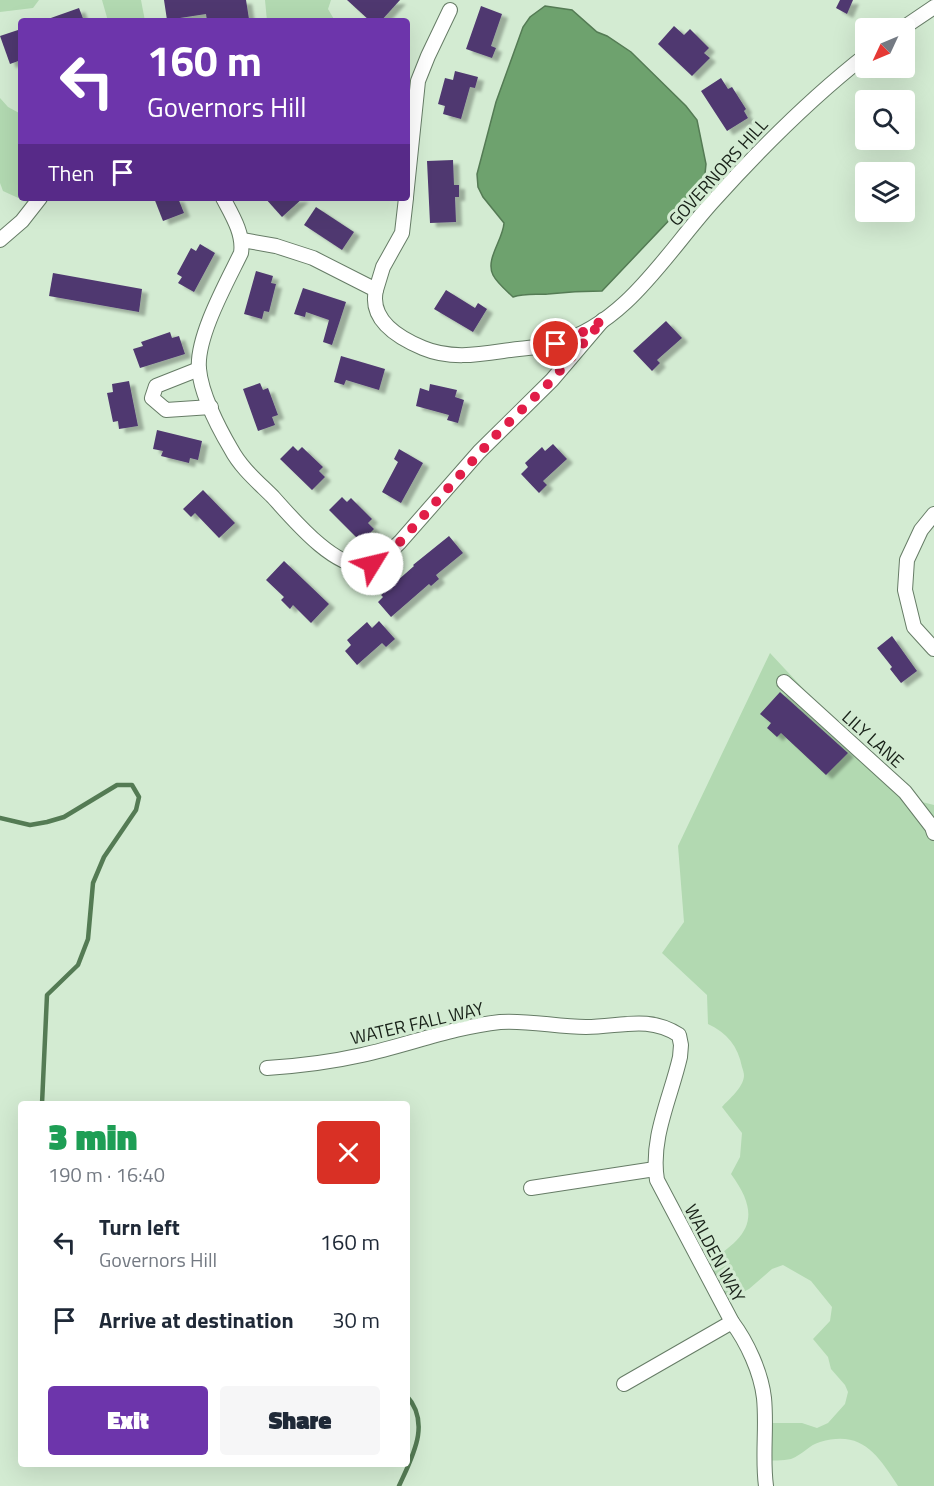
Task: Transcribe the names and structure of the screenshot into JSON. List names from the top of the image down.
{
  "streets": {
    "street": [
      "GOVERNORS HILL",
      "LILY LANE",
      "WATER FALL WAY",
      "WALDEN WAY"
    ]
  },
  "crossings": [
    ["WATER FALL WAY", "WALDEN WAY"]
  ],
  "north": "bottom left",
  "page": {
    "turn": ["160 m", "Governors Hill"],
    "then": "Then",
    "heading": ["3 min", "190 m · 16:40"],
    "list": [
      {
        "name": "Turn left",
        "note": "Governors Hill",
        "value": "160 m"
      },
      {
        "name": "Arrive at destination",
        "value": "30 m"
      }
    ],
    "buttons": ["Exit", "Share"]
  }
}
